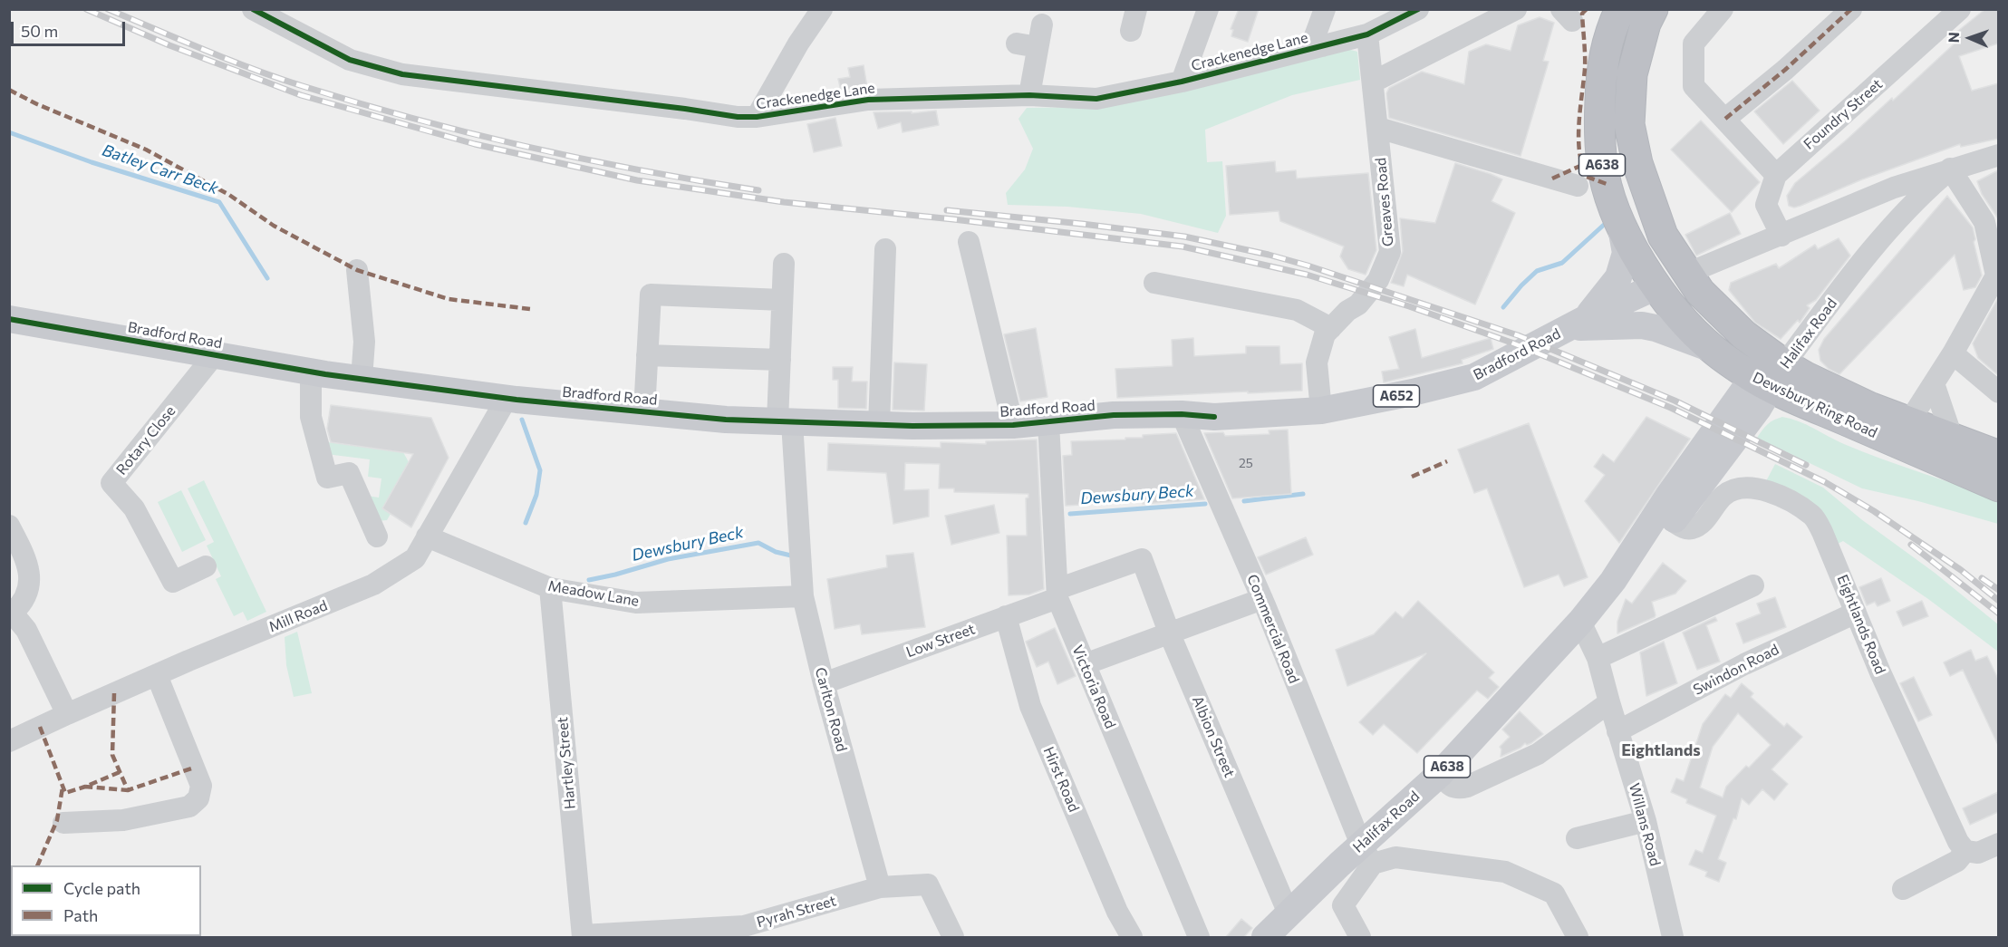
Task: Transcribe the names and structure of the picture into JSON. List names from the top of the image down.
{
  "streets": {
    "highway": ["A638", "Dewsbury Ring Road"],
    "main road": ["Halifax Road", "Bradford Road", "A652"],
    "street": [
      "Crackenedge Lane",
      "Foundry Street",
      "Greaves Road",
      "Rotary Close",
      "Meadow Lane",
      "Mill Road",
      "Eightlands Road",
      "Commercial Road",
      "Low Street",
      "Swindon Road",
      "Victoria Road",
      "Carlton Road",
      "Albion Street",
      "Hartley Street",
      "Hirst Road",
      "Willans Road",
      "Pyrah Street"
    ]
  },
  "crossings": [
    ["Crackenedge Lane", "Greaves Road"],
    ["Foundry Street", "Bradford Road"],
    ["A638", "Bradford Road"],
    ["A638", "Dewsbury Ring Road"],
    ["Greaves Road", "Bradford Road"],
    ["Halifax Road", "Bradford Road"],
    ["Halifax Road", "Dewsbury Ring Road"],
    ["Halifax Road", "Eightlands Road"],
    ["Halifax Road", "Commercial Road"],
    ["Halifax Road", "Albion Street"],
    ["Halifax Road", "Willans Road"],
    ["Bradford Road", "Dewsbury Ring Road"],
    ["Bradford Road", "Rotary Close"],
    ["Bradford Road", "Mill Road"],
    ["Bradford Road", "Commercial Road"],
    ["Bradford Road", "Victoria Road"],
    ["Bradford Road", "Carlton Road"],
    ["Meadow Lane", "Mill Road"],
    ["Meadow Lane", "Carlton Road"],
    ["Meadow Lane", "Hartley Street"],
    ["Eightlands Road", "Swindon Road"],
    ["Low Street", "Victoria Road"],
    ["Low Street", "Carlton Road"],
    ["Low Street", "Albion Street"],
    ["Low Street", "Hirst Road"],
    ["Swindon Road", "Willans Road"],
    ["Carlton Road", "Pyrah Street"],
    ["Hartley Street", "Pyrah Street"]
  ],
  "districts": ["Eightlands"],
  "water": ["Batley Carr Beck", "Dewsbury Beck"],
  "house_numbers": ["25"],
  "legend": ["Cycle path", "Path"],
  "scale_bar": "50 m",
  "north": "left"
}
